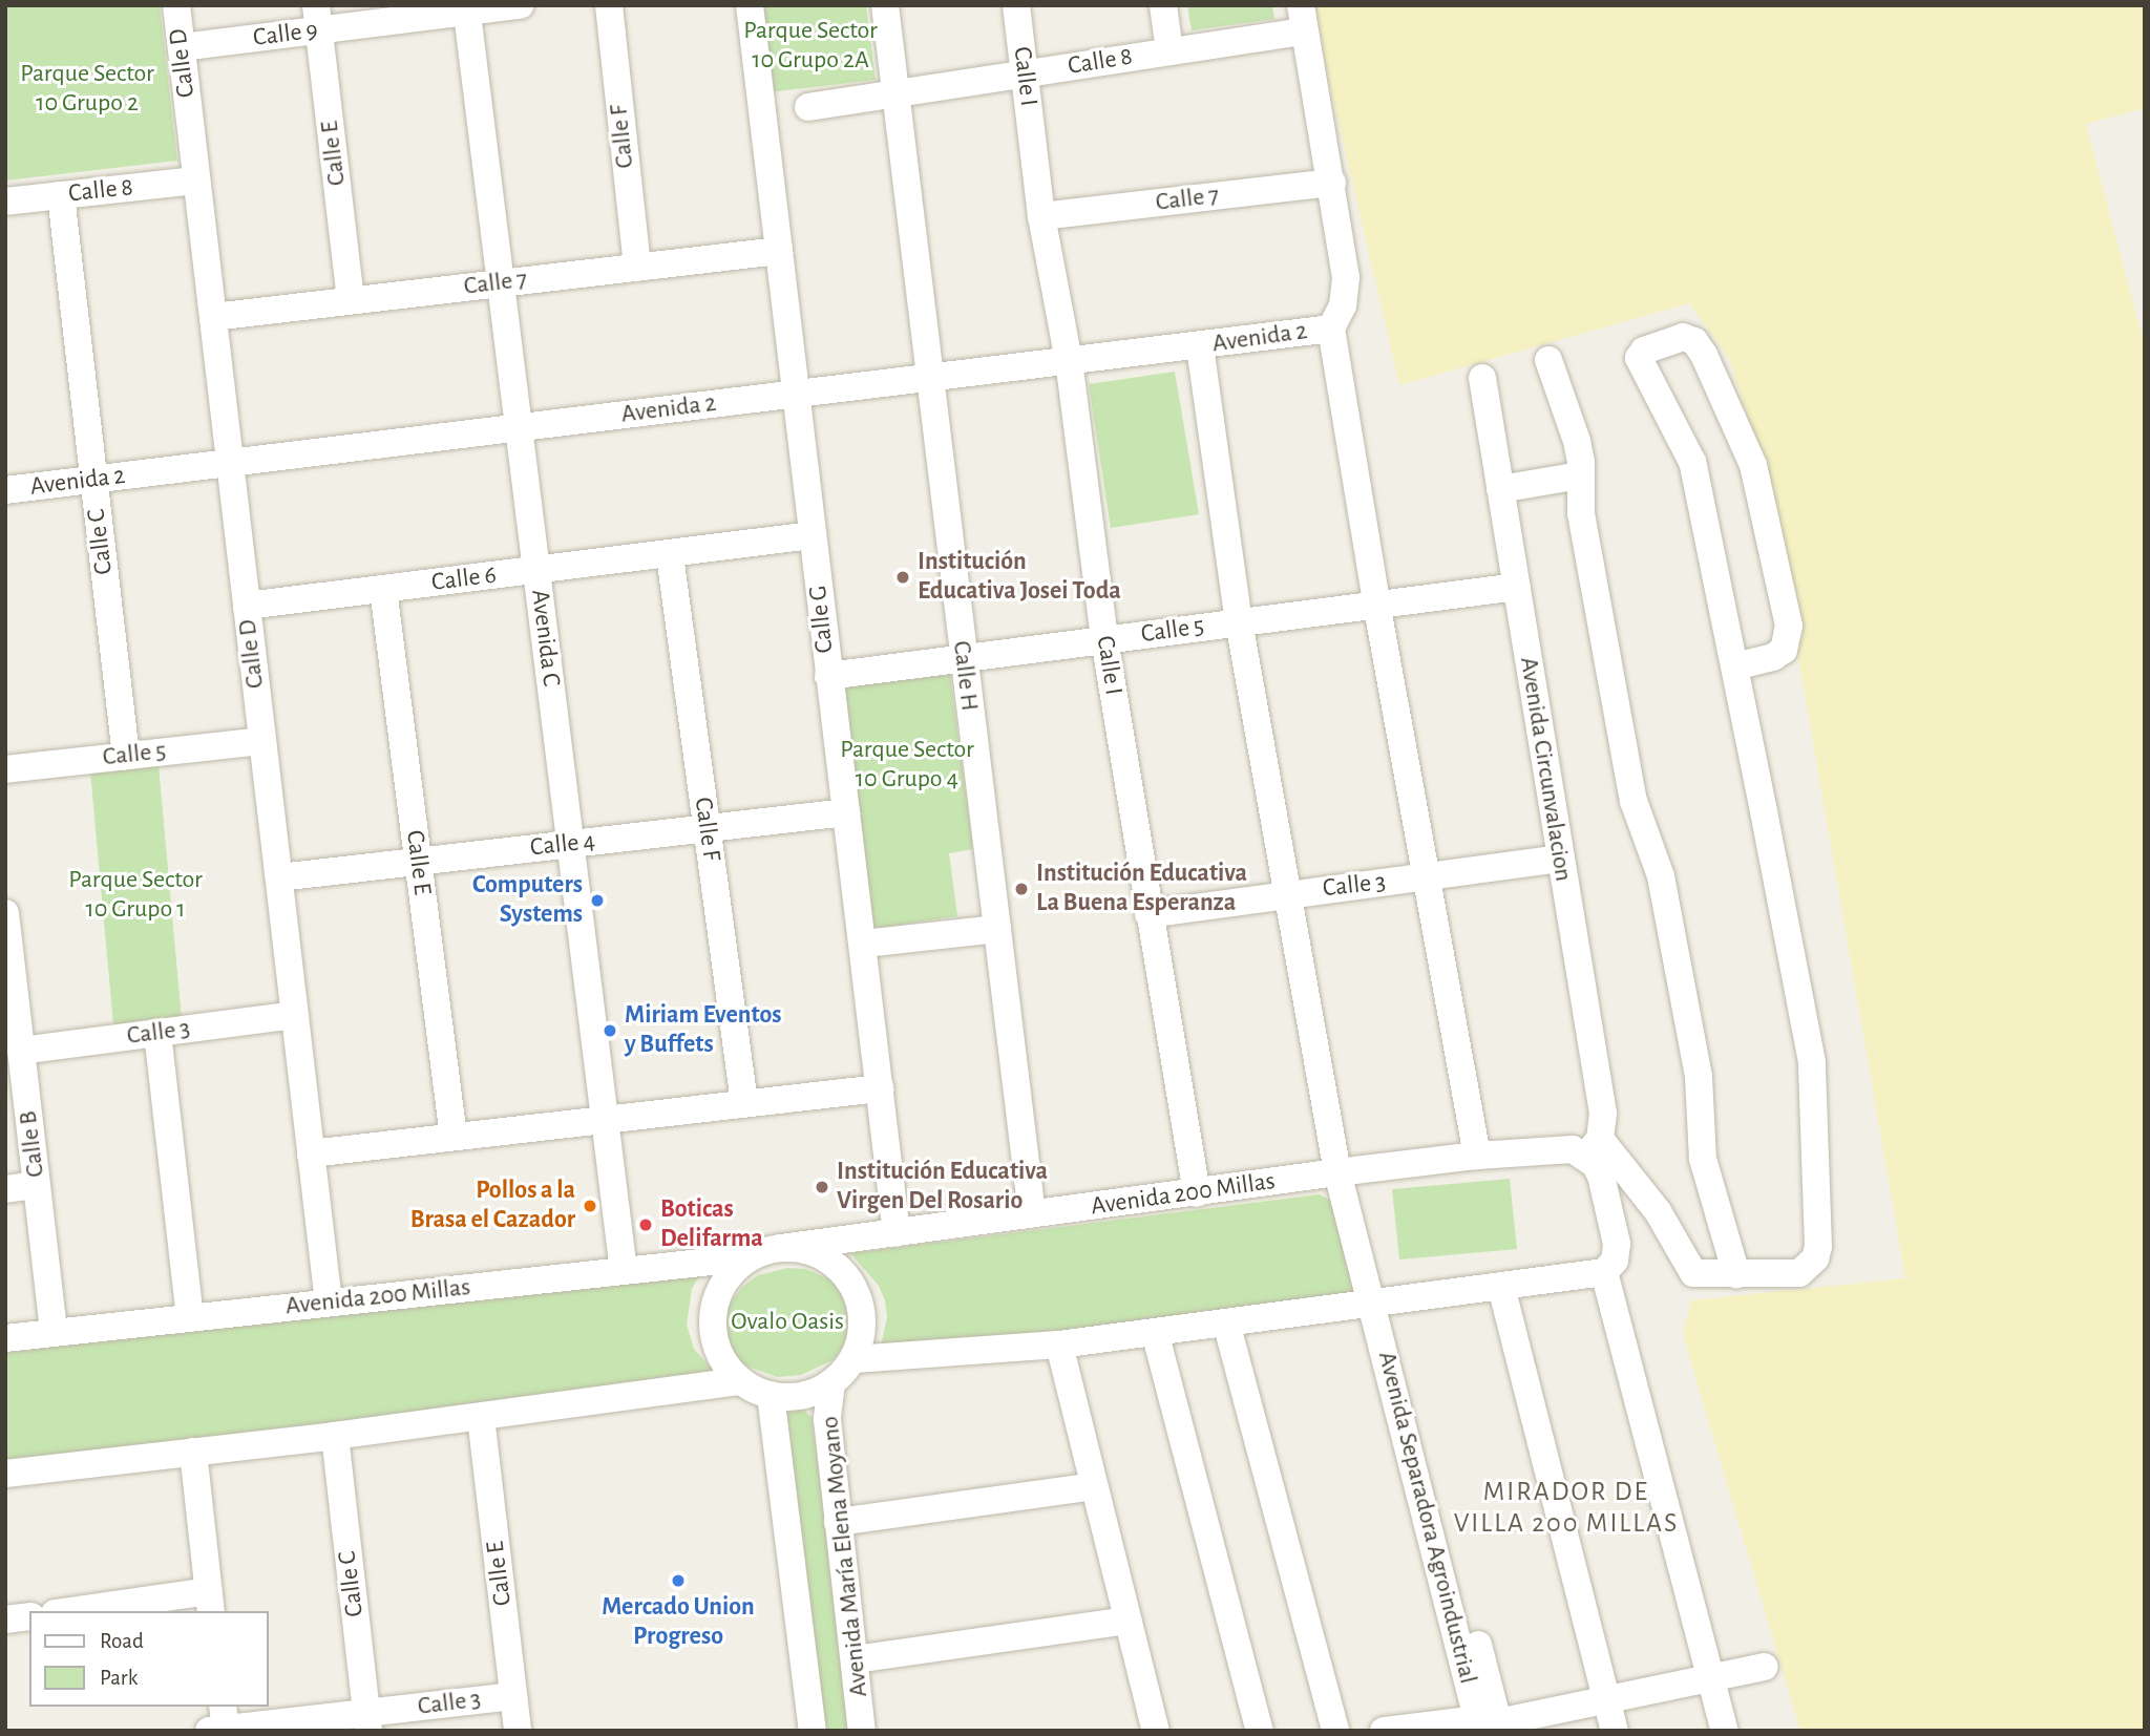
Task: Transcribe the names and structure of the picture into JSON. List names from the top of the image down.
{
  "streets": {
    "street": [
      "Calle 9",
      "Calle 8",
      "Calle D",
      "Calle I",
      "Calle F",
      "Calle E",
      "Calle 7",
      "Avenida 2",
      "Calle C",
      "Calle 6",
      "Calle G",
      "Calle 5",
      "Avenida C",
      "Calle H",
      "Avenida Circunvalacion",
      "Calle 4",
      "Calle 3",
      "Calle B",
      "Avenida 200 Millas",
      "Avenida Separadora Agroindustrial",
      "Avenida María Elena Moyano"
    ]
  },
  "crossings": [
    ["Calle 9", "Calle D"],
    ["Calle 9", "Calle E"],
    ["Calle 9", "Avenida C"],
    ["Calle 8", "Calle D"],
    ["Calle 8", "Calle I"],
    ["Calle 8", "Calle C"],
    ["Calle 8", "Calle H"],
    ["Calle D", "Calle 7"],
    ["Calle D", "Avenida 2"],
    ["Calle D", "Calle 6"],
    ["Calle D", "Calle 5"],
    ["Calle D", "Calle 4"],
    ["Calle D", "Calle 3"],
    ["Calle D", "Avenida 200 Millas"],
    ["Calle I", "Calle 7"],
    ["Calle I", "Avenida 2"],
    ["Calle I", "Calle 5"],
    ["Calle I", "Calle 3"],
    ["Calle I", "Avenida 200 Millas"],
    ["Calle F", "Calle 7"],
    ["Calle F", "Calle 6"],
    ["Calle F", "Calle 4"],
    ["Calle E", "Calle 7"],
    ["Calle E", "Calle 6"],
    ["Calle E", "Calle 4"],
    ["Calle E", "Calle 3"],
    ["Calle 7", "Calle G"],
    ["Calle 7", "Avenida C"],
    ["Avenida 2", "Calle C"],
    ["Avenida 2", "Calle G"],
    ["Avenida 2", "Avenida C"],
    ["Avenida 2", "Calle H"],
    ["Avenida 2", "Avenida Separadora Agroindustrial"],
    ["Calle C", "Calle 5"],
    ["Calle C", "Calle 3"],
    ["Calle 6", "Calle G"],
    ["Calle 6", "Avenida C"],
    ["Calle G", "Calle 5"],
    ["Calle G", "Calle 4"],
    ["Calle G", "Avenida 200 Millas"],
    ["Calle 5", "Calle H"],
    ["Calle 5", "Avenida Circunvalacion"],
    ["Calle 5", "Avenida Separadora Agroindustrial"],
    ["Avenida C", "Calle 4"],
    ["Avenida C", "Avenida 200 Millas"],
    ["Calle H", "Avenida 200 Millas"],
    ["Avenida Circunvalacion", "Calle 3"],
    ["Avenida Circunvalacion", "Avenida 200 Millas"],
    ["Calle 3", "Calle B"],
    ["Calle 3", "Avenida Separadora Agroindustrial"],
    ["Calle B", "Avenida 200 Millas"],
    ["Avenida 200 Millas", "Avenida Separadora Agroindustrial"],
    ["Avenida 200 Millas", "Avenida María Elena Moyano"]
  ],
  "districts": ["MIRADOR DE VILLA 200 MILLAS"],
  "parks": [
    "Parque Sector 10 Grupo 2A",
    "Parque Sector 10 Grupo 2",
    "Parque Sector 10 Grupo 4",
    "Parque Sector 10 Grupo 1",
    "Ovalo Oasis"
  ],
  "places": [
    "Institución Educativa Josei Toda",
    "Institución Educativa La Buena Esperanza",
    "Computers Systems",
    "Miriam Eventos y Buffets",
    "Institución Educativa Virgen Del Rosario",
    "Pollos a la Brasa el Cazador",
    "Boticas Delifarma",
    "Mercado Union Progreso"
  ],
  "legend": ["Road", "Park"]
}
